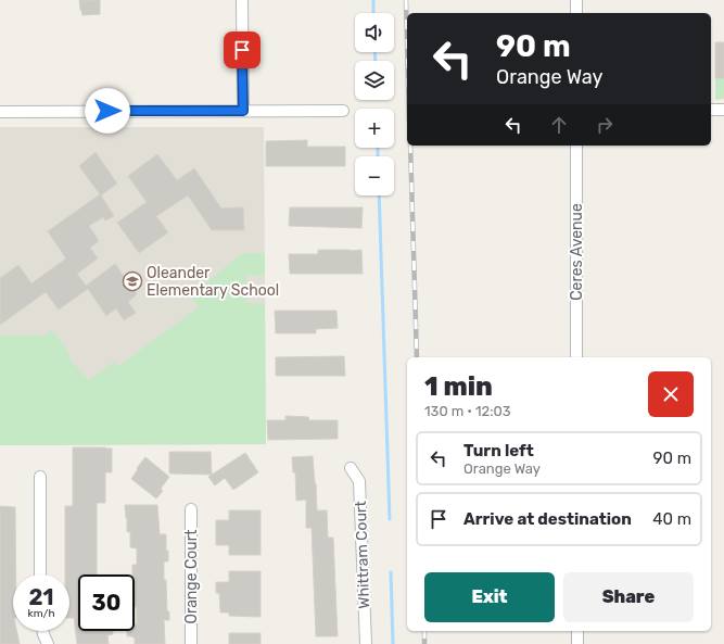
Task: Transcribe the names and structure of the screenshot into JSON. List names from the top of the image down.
{
  "streets": {
    "street": ["Ceres Avenue", "Whittram Court", "Orange Court"]
  },
  "places": {
    "school or university": ["Oleander Elementary School"]
  },
  "page": {
    "map_buttons": ["+", "−"],
    "turn": ["90 m", "Orange Way"],
    "heading": ["1 min", "130 m · 12:03"],
    "list": [
      {
        "name": "Turn left",
        "note": "Orange Way",
        "value": "90 m"
      },
      {
        "name": "Arrive at destination",
        "value": "40 m"
      }
    ],
    "buttons": ["Exit", "Share"],
    "speed": "21 km/h",
    "limit": "30"
  }
}
